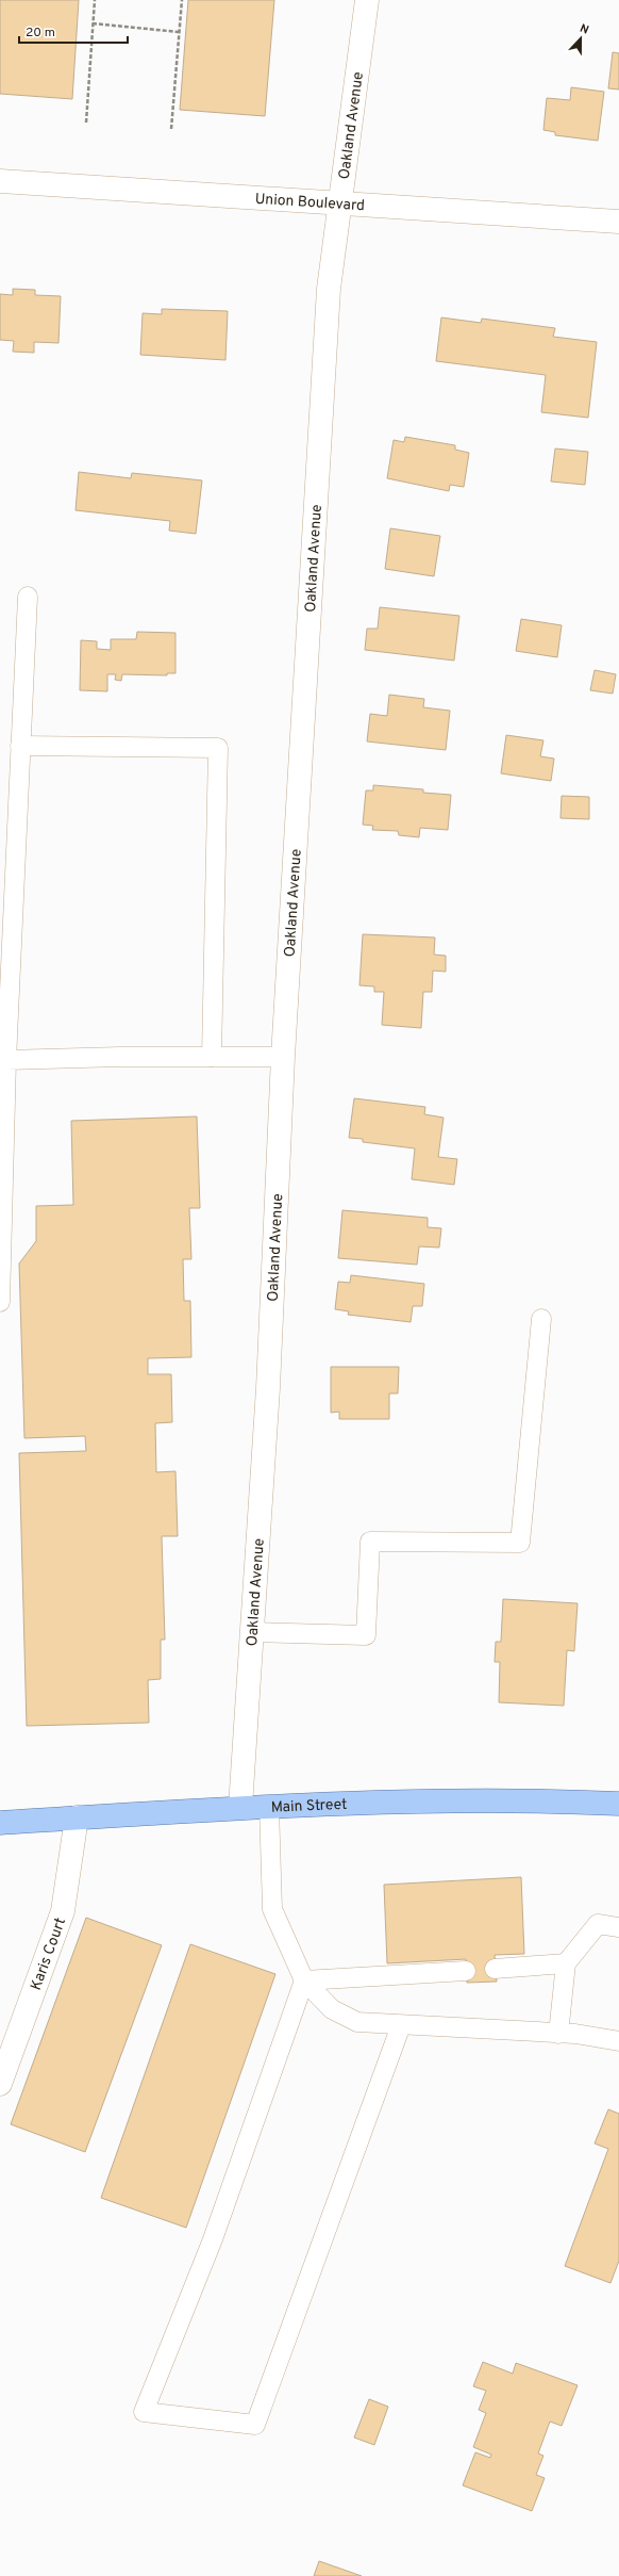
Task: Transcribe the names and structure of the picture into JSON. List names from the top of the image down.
{
  "streets": {
    "main road": ["Main Street"],
    "street": ["Oakland Avenue", "Union Boulevard", "Karis Court"]
  },
  "crossings": [
    ["Oakland Avenue", "Union Boulevard"],
    ["Oakland Avenue", "Main Street"],
    ["Main Street", "Karis Court"]
  ],
  "scale_bar": "20 m",
  "north": "top"
}
